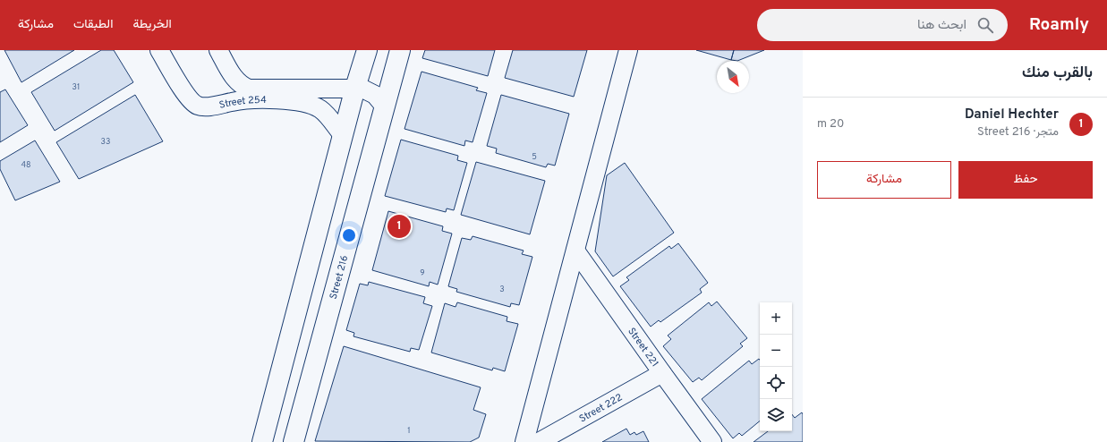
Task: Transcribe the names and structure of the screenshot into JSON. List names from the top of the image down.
{
  "streets": {
    "main road": ["Street 216"],
    "street": ["Street 254", "Street 221", "Street 222"]
  },
  "crossings": [
    ["Street 254", "Street 216"],
    ["Street 221", "Street 222"]
  ],
  "house_numbers": [
    "31",
    "33",
    "5",
    "48",
    "9",
    "3",
    "1"
  ],
  "north": "bottom right",
  "page": {
    "header": "Roamly",
    "search": "ابحث هنا",
    "nav": ["الخريطة", "الطبقات", "مشاركة"],
    "heading": "بالقرب منك",
    "list": [
      {
        "mark": "1",
        "name": "Daniel Hechter",
        "note": "متجر · Street 216",
        "value": "20 m"
      }
    ],
    "buttons": ["حفظ", "مشاركة"],
    "pins": "1",
    "map_buttons": ["+", "−"]
  }
}
